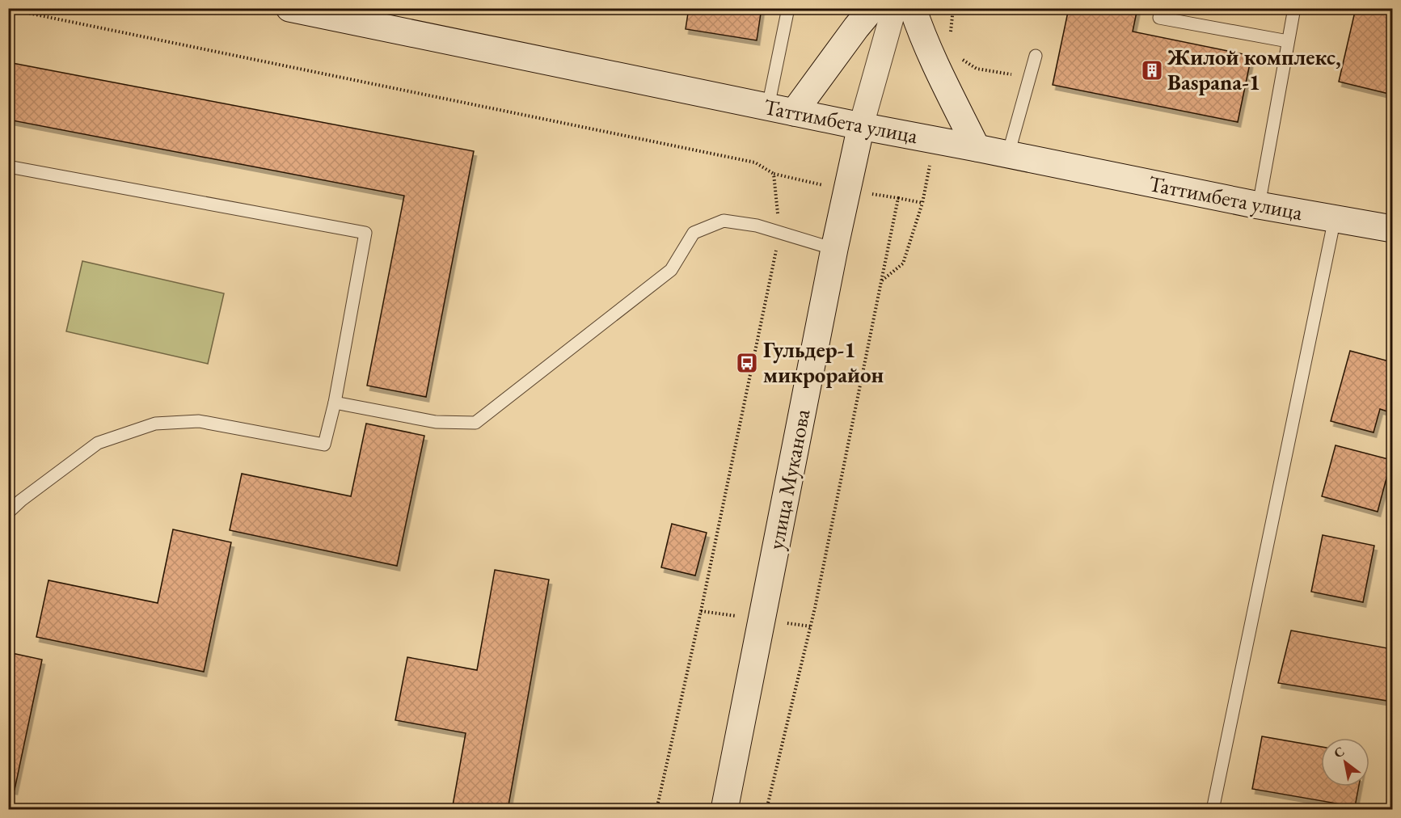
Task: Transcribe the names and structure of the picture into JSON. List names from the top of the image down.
{
  "streets": {
    "main road": ["Таттимбета улица", "улица Муканова"]
  },
  "crossings": [
    ["Таттимбета улица", "улица Муканова"]
  ],
  "places": {
    "building": ["Жилой комплекс, Baspana-1"],
    "bus stop": ["Гульдер-1 микрорайон"]
  },
  "north": "top left"
}
